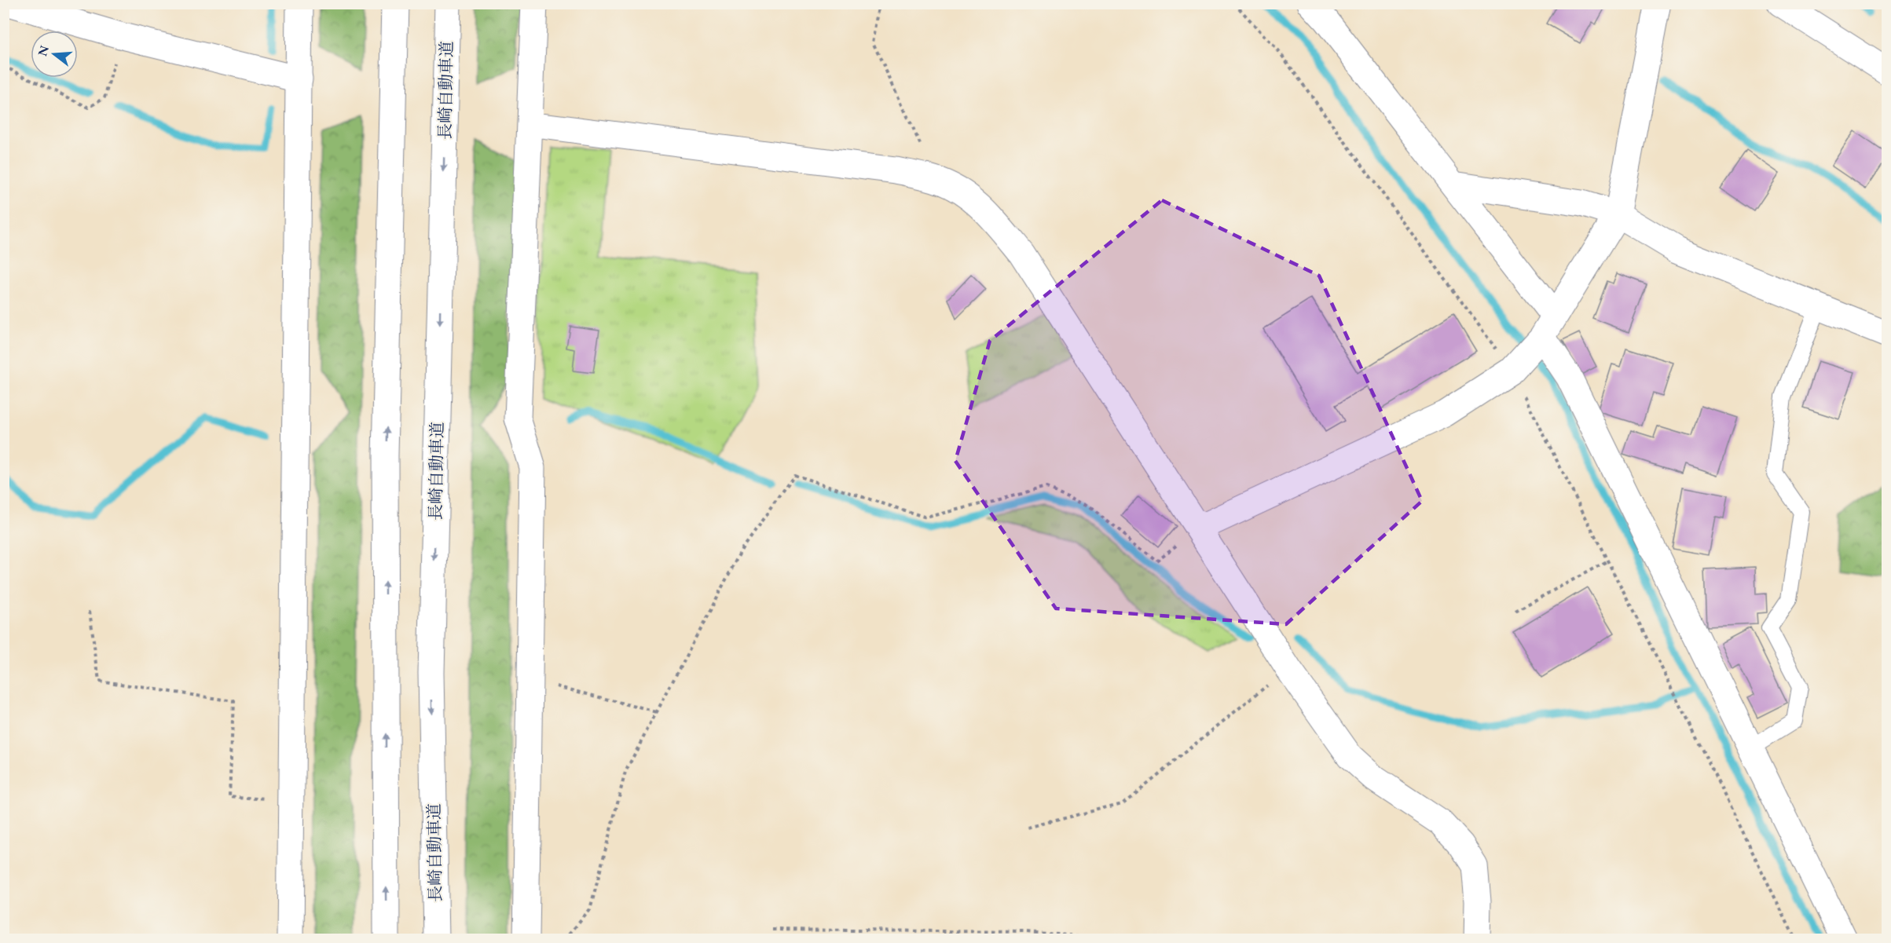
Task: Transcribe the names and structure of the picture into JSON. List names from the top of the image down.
{
  "streets": {
    "main road": ["長崎自動車道"]
  },
  "north": "left"
}
